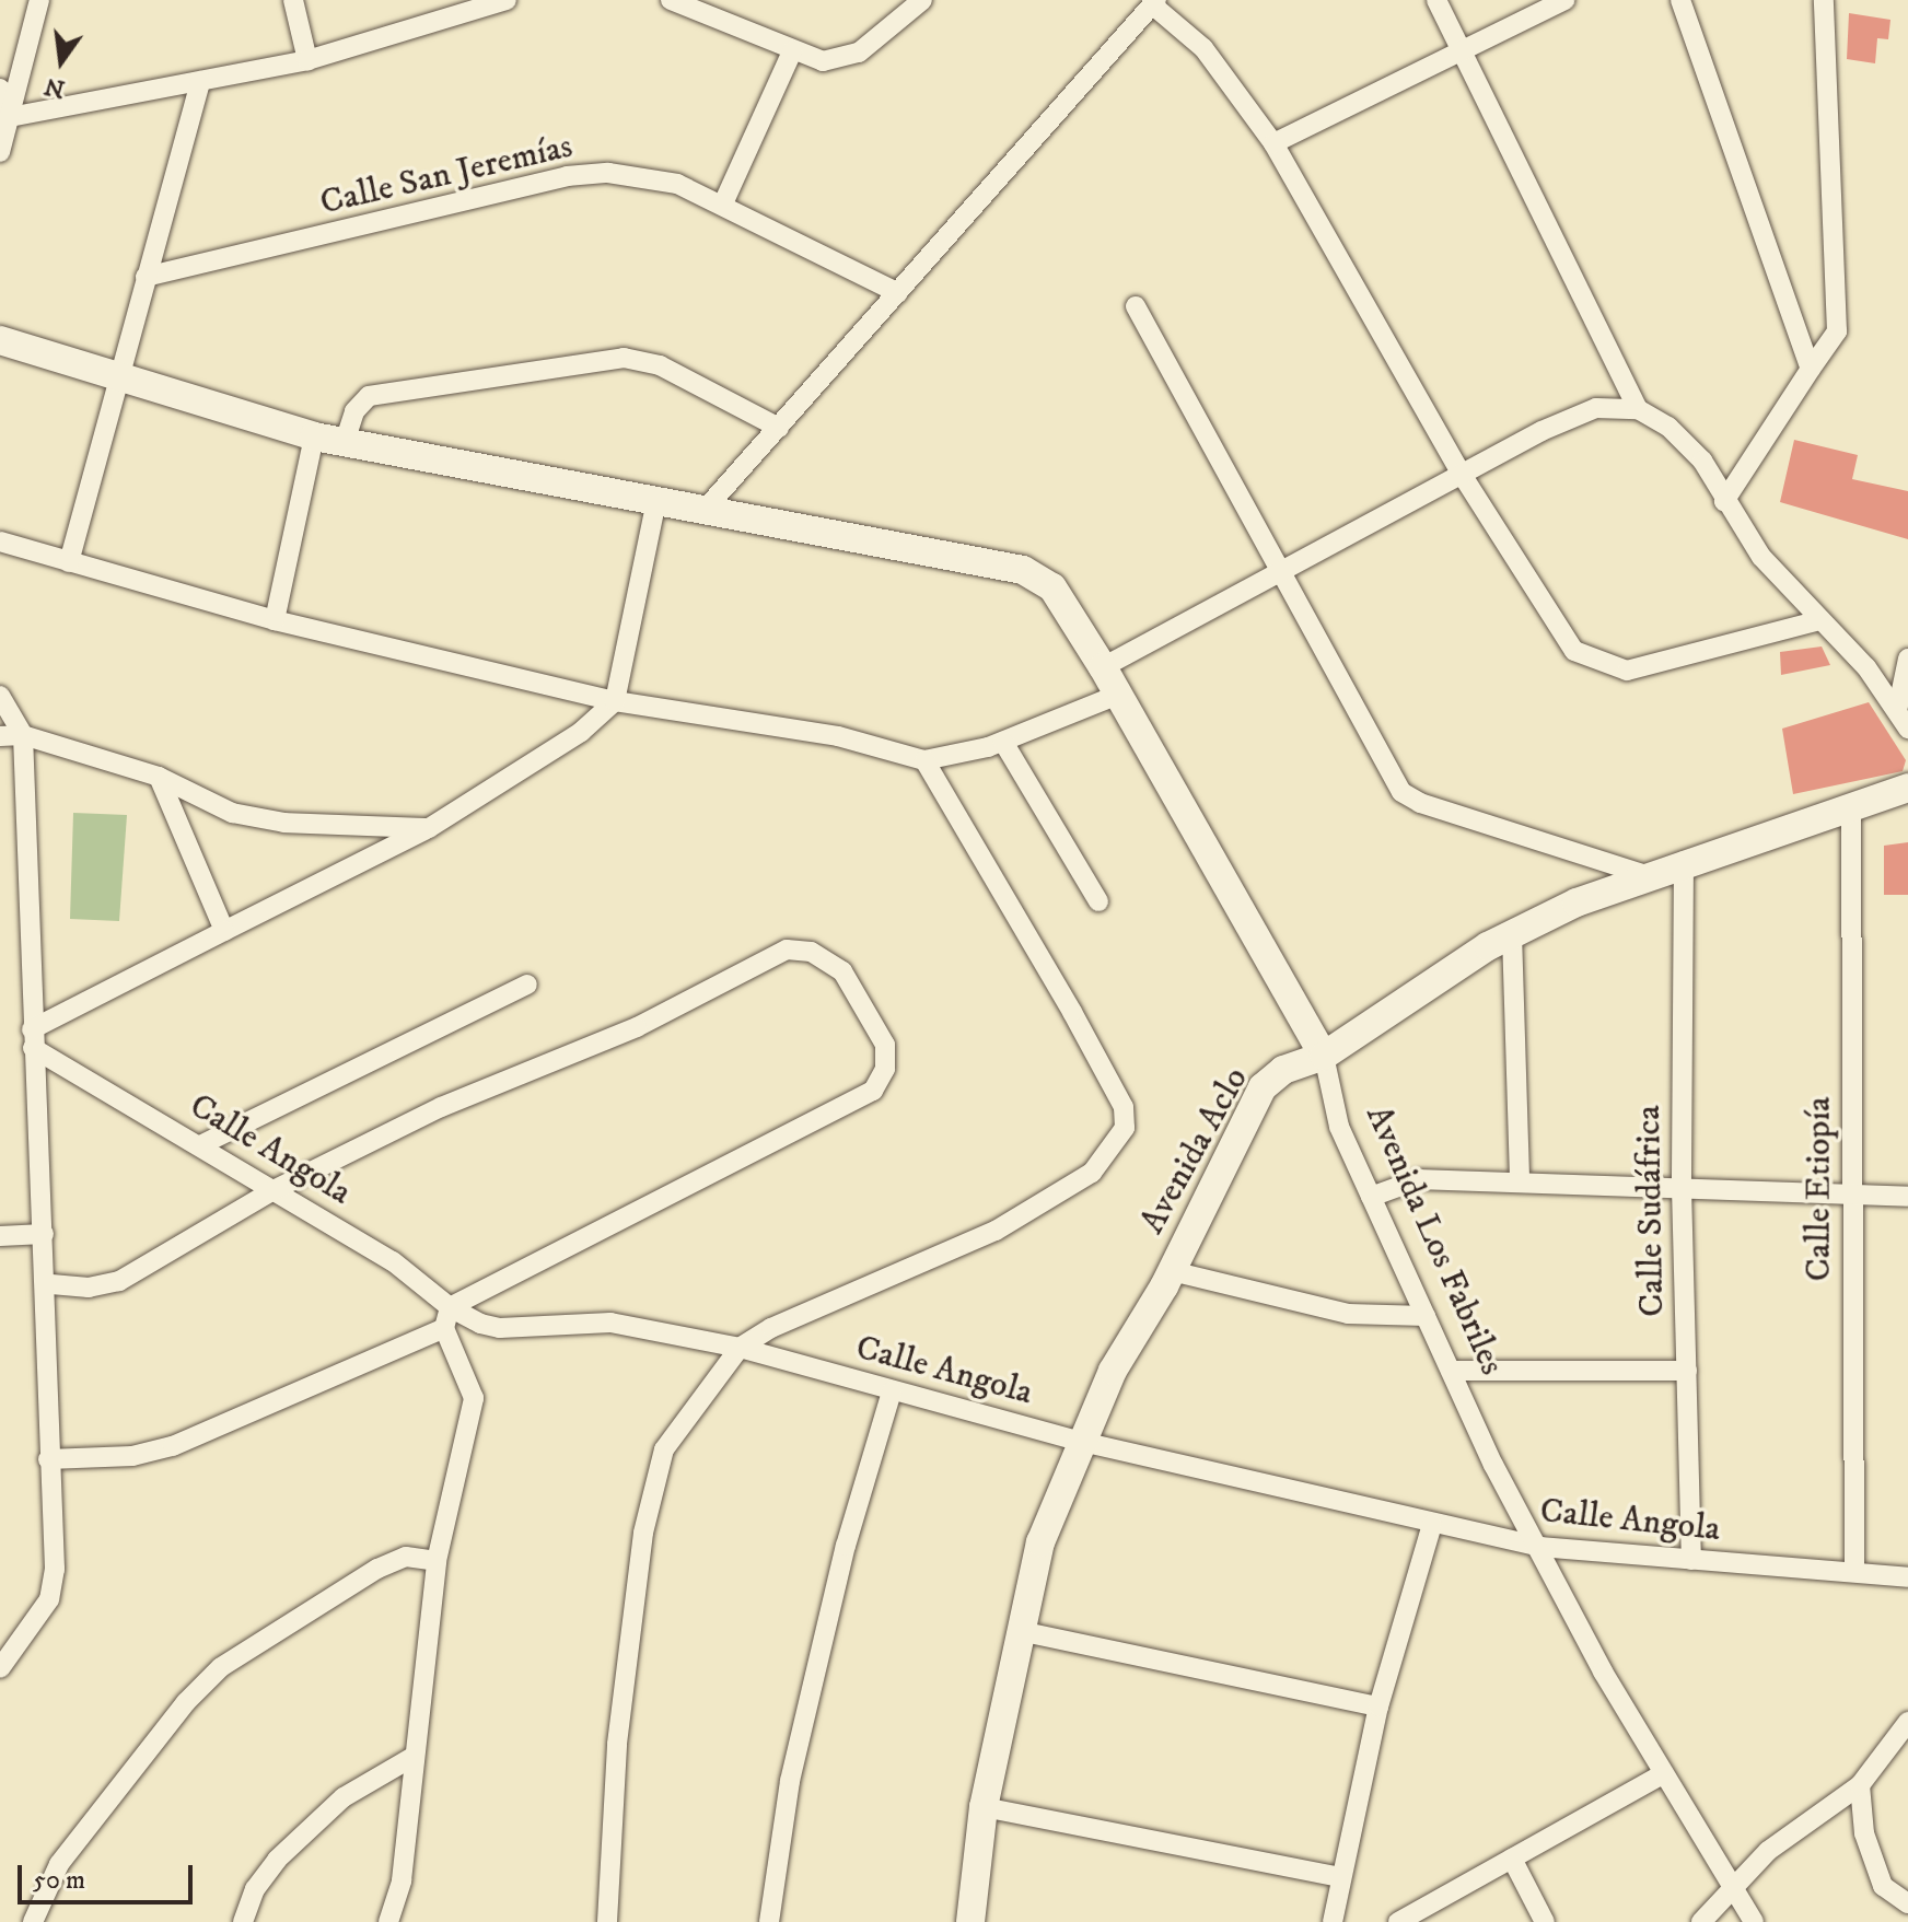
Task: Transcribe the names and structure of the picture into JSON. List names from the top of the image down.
{
  "streets": {
    "street": [
      "Calle San Jeremías",
      "Calle Angola",
      "Avenida Aclo",
      "Calle Etiopía",
      "Calle Sudáfrica",
      "Avenida Los Fabriles"
    ]
  },
  "crossings": [
    ["Calle Angola", "Avenida Aclo"],
    ["Calle Angola", "Calle Etiopía"],
    ["Calle Angola", "Calle Sudáfrica"],
    ["Calle Angola", "Avenida Los Fabriles"],
    ["Avenida Aclo", "Calle Etiopía"],
    ["Avenida Aclo", "Calle Sudáfrica"],
    ["Avenida Aclo", "Avenida Los Fabriles"]
  ],
  "scale_bar": "50 m",
  "north": "bottom"
}
